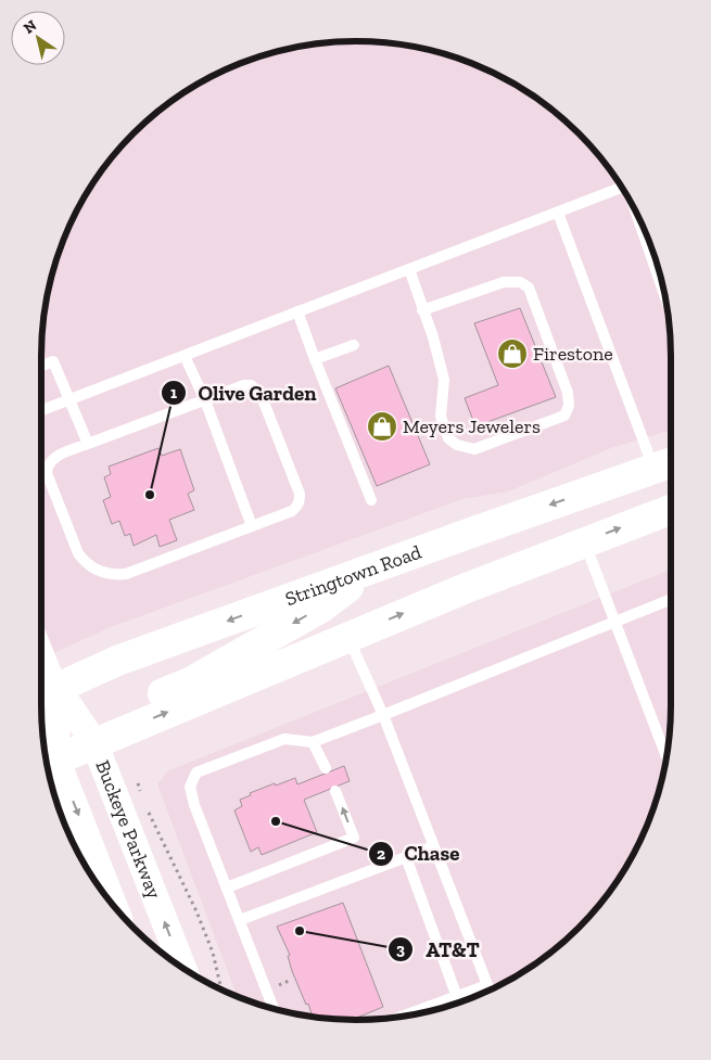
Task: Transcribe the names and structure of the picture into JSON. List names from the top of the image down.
{
  "streets": {
    "main road": ["Stringtown Road"],
    "street": ["Buckeye Parkway"]
  },
  "crossings": [
    ["Stringtown Road", "Buckeye Parkway"]
  ],
  "places": {
    "shop": ["Firestone", "Meyers Jewelers"],
    "other": ["Olive Garden", "Chase", "AT&T"]
  },
  "north": "top left"
}
